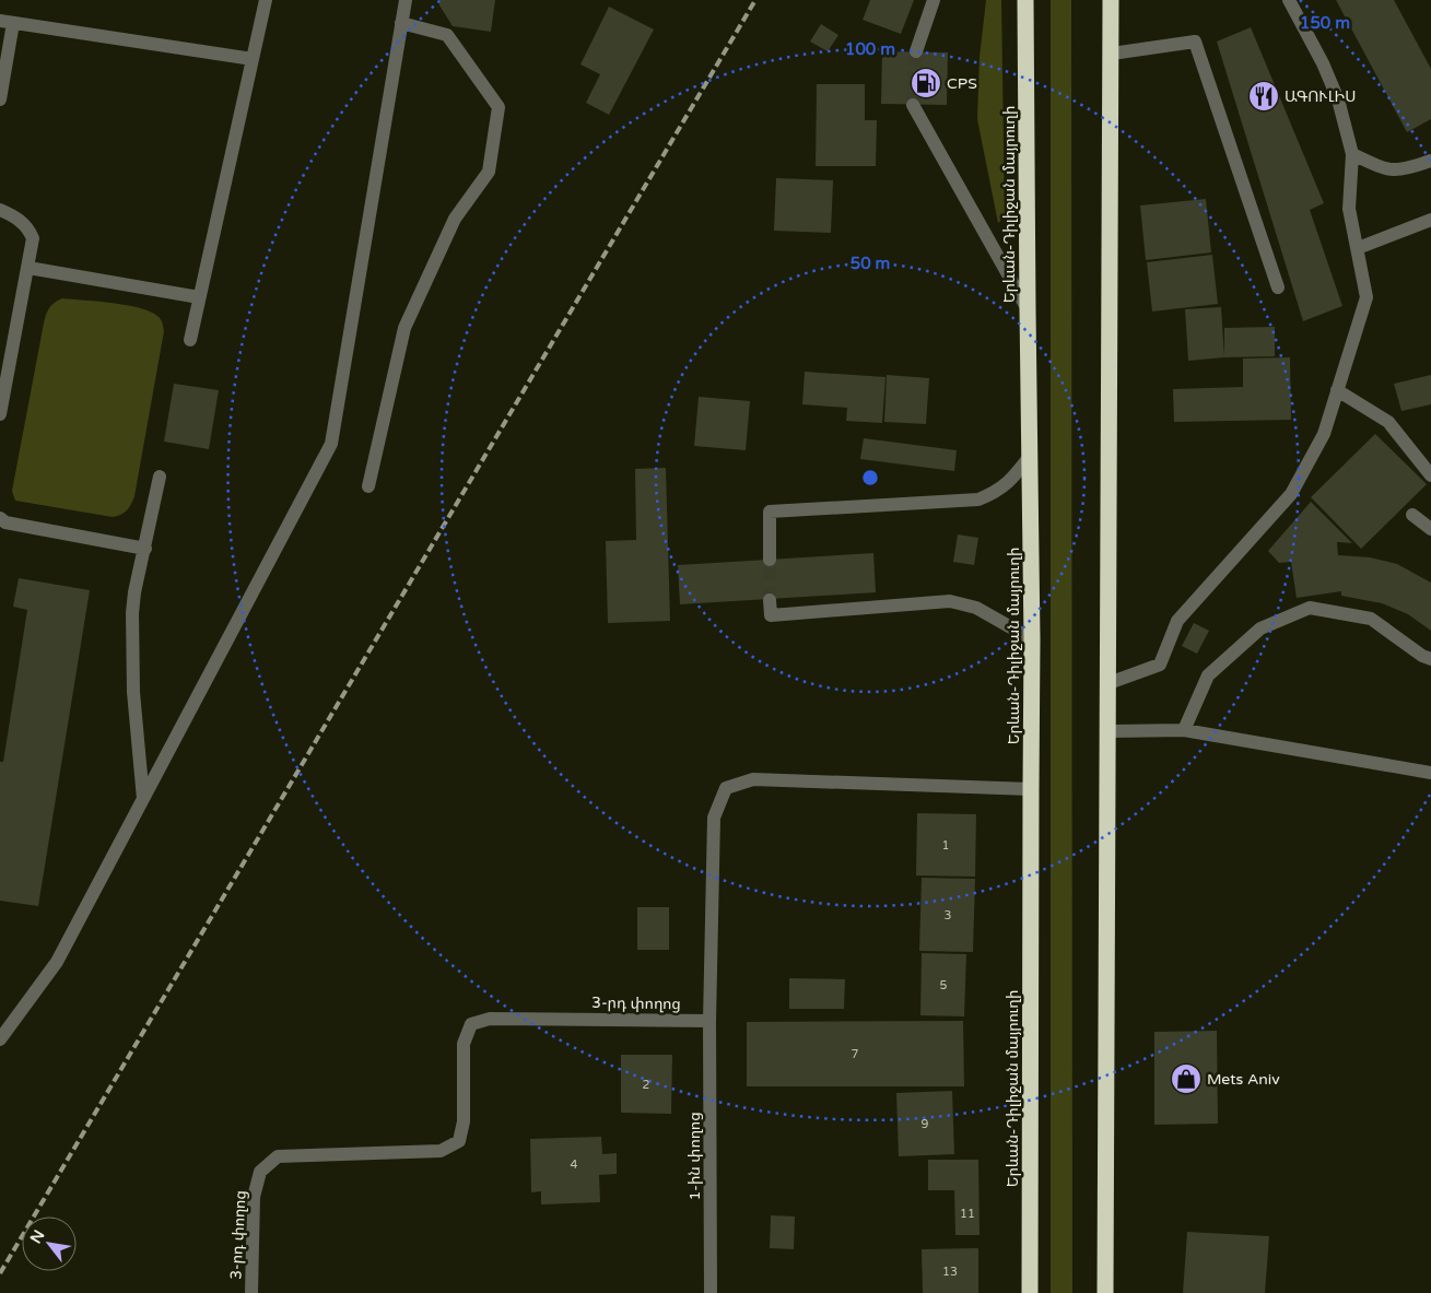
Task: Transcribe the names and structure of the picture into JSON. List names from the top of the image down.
{
  "streets": {
    "highway": ["Երևան-Դիլիջան մայրուղի"],
    "street": ["3-րդ փողոց", "1-ին փողոց"]
  },
  "crossings": [
    ["3-րդ փողոց", "1-ին փողոց"]
  ],
  "places": {
    "fuel station": ["CPS"],
    "restaurant": ["ԱԳՈՒԼԻՍ"],
    "shop": ["Mets Aniv"]
  },
  "house_numbers": [
    "1",
    "3",
    "5",
    "7",
    "2",
    "9",
    "4",
    "11",
    "13"
  ],
  "north": "top left",
  "rings": ["150 m", "100 m", "50 m"]
}
